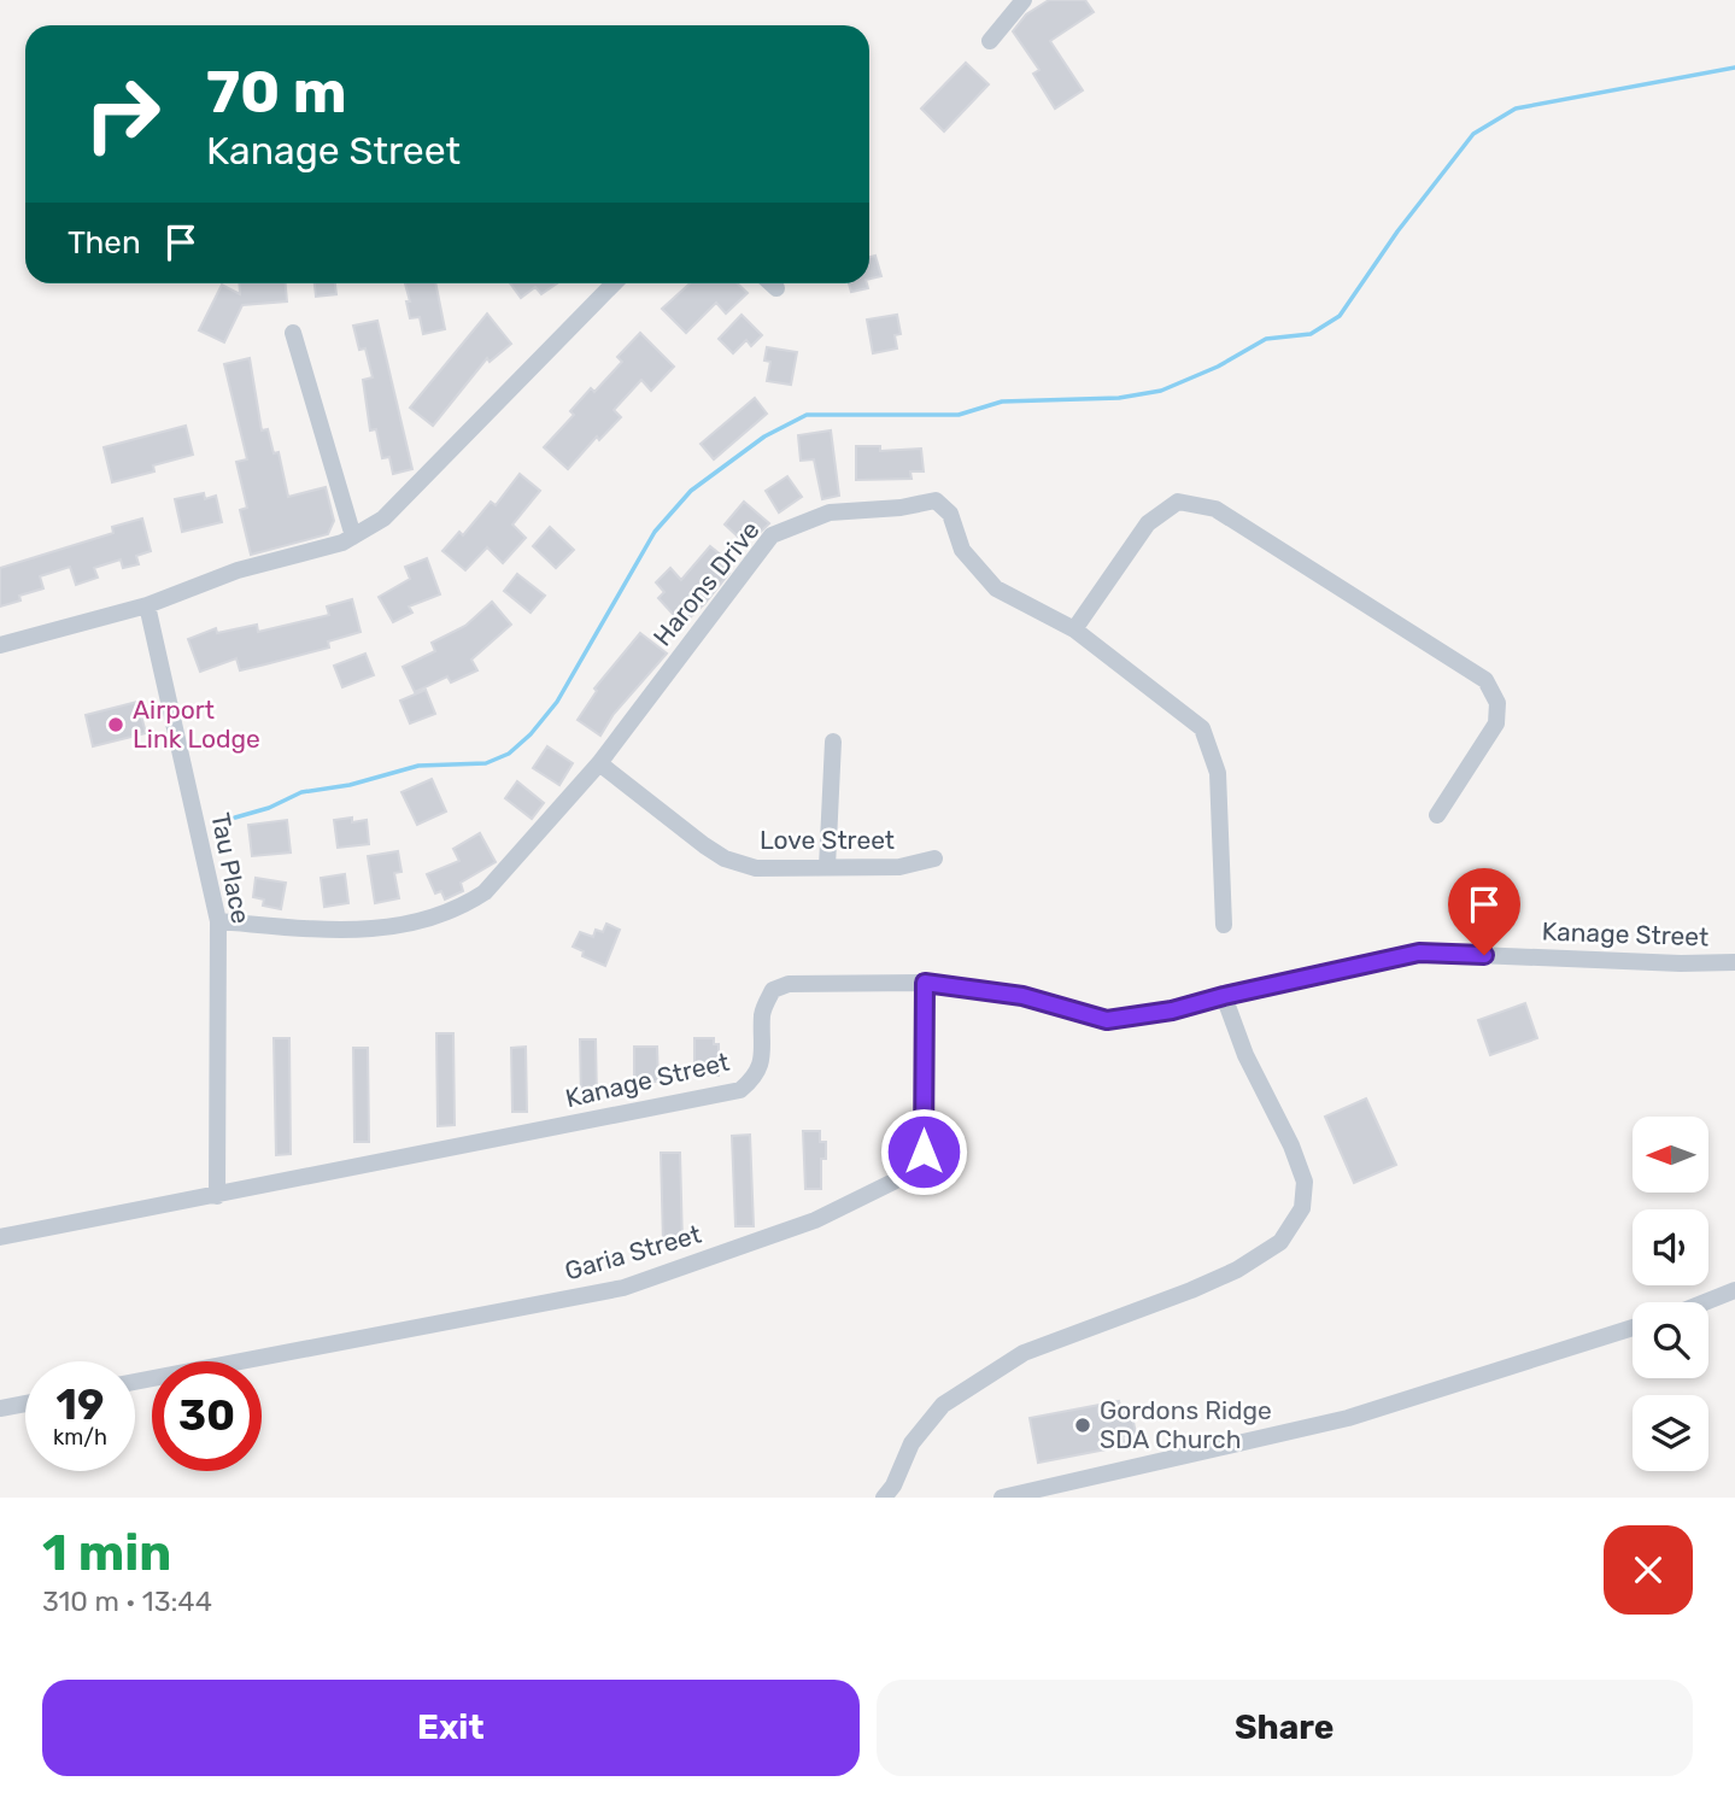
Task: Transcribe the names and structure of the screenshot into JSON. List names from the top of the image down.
{
  "streets": {
    "street": [
      "Harons Drive",
      "Love Street",
      "Tau Place",
      "Kanage Street",
      "Garia Street"
    ]
  },
  "crossings": [
    ["Harons Drive", "Love Street"],
    ["Harons Drive", "Tau Place"],
    ["Tau Place", "Kanage Street"],
    ["Kanage Street", "Garia Street"]
  ],
  "places": ["Airport Link Lodge", "Gordons Ridge SDA Church"],
  "north": "left",
  "page": {
    "turn": ["70 m", "Kanage Street"],
    "then": "Then",
    "speed": "19 km/h",
    "limit": "30",
    "heading": ["1 min", "310 m · 13:44"],
    "buttons": ["Exit", "Share"]
  }
}
